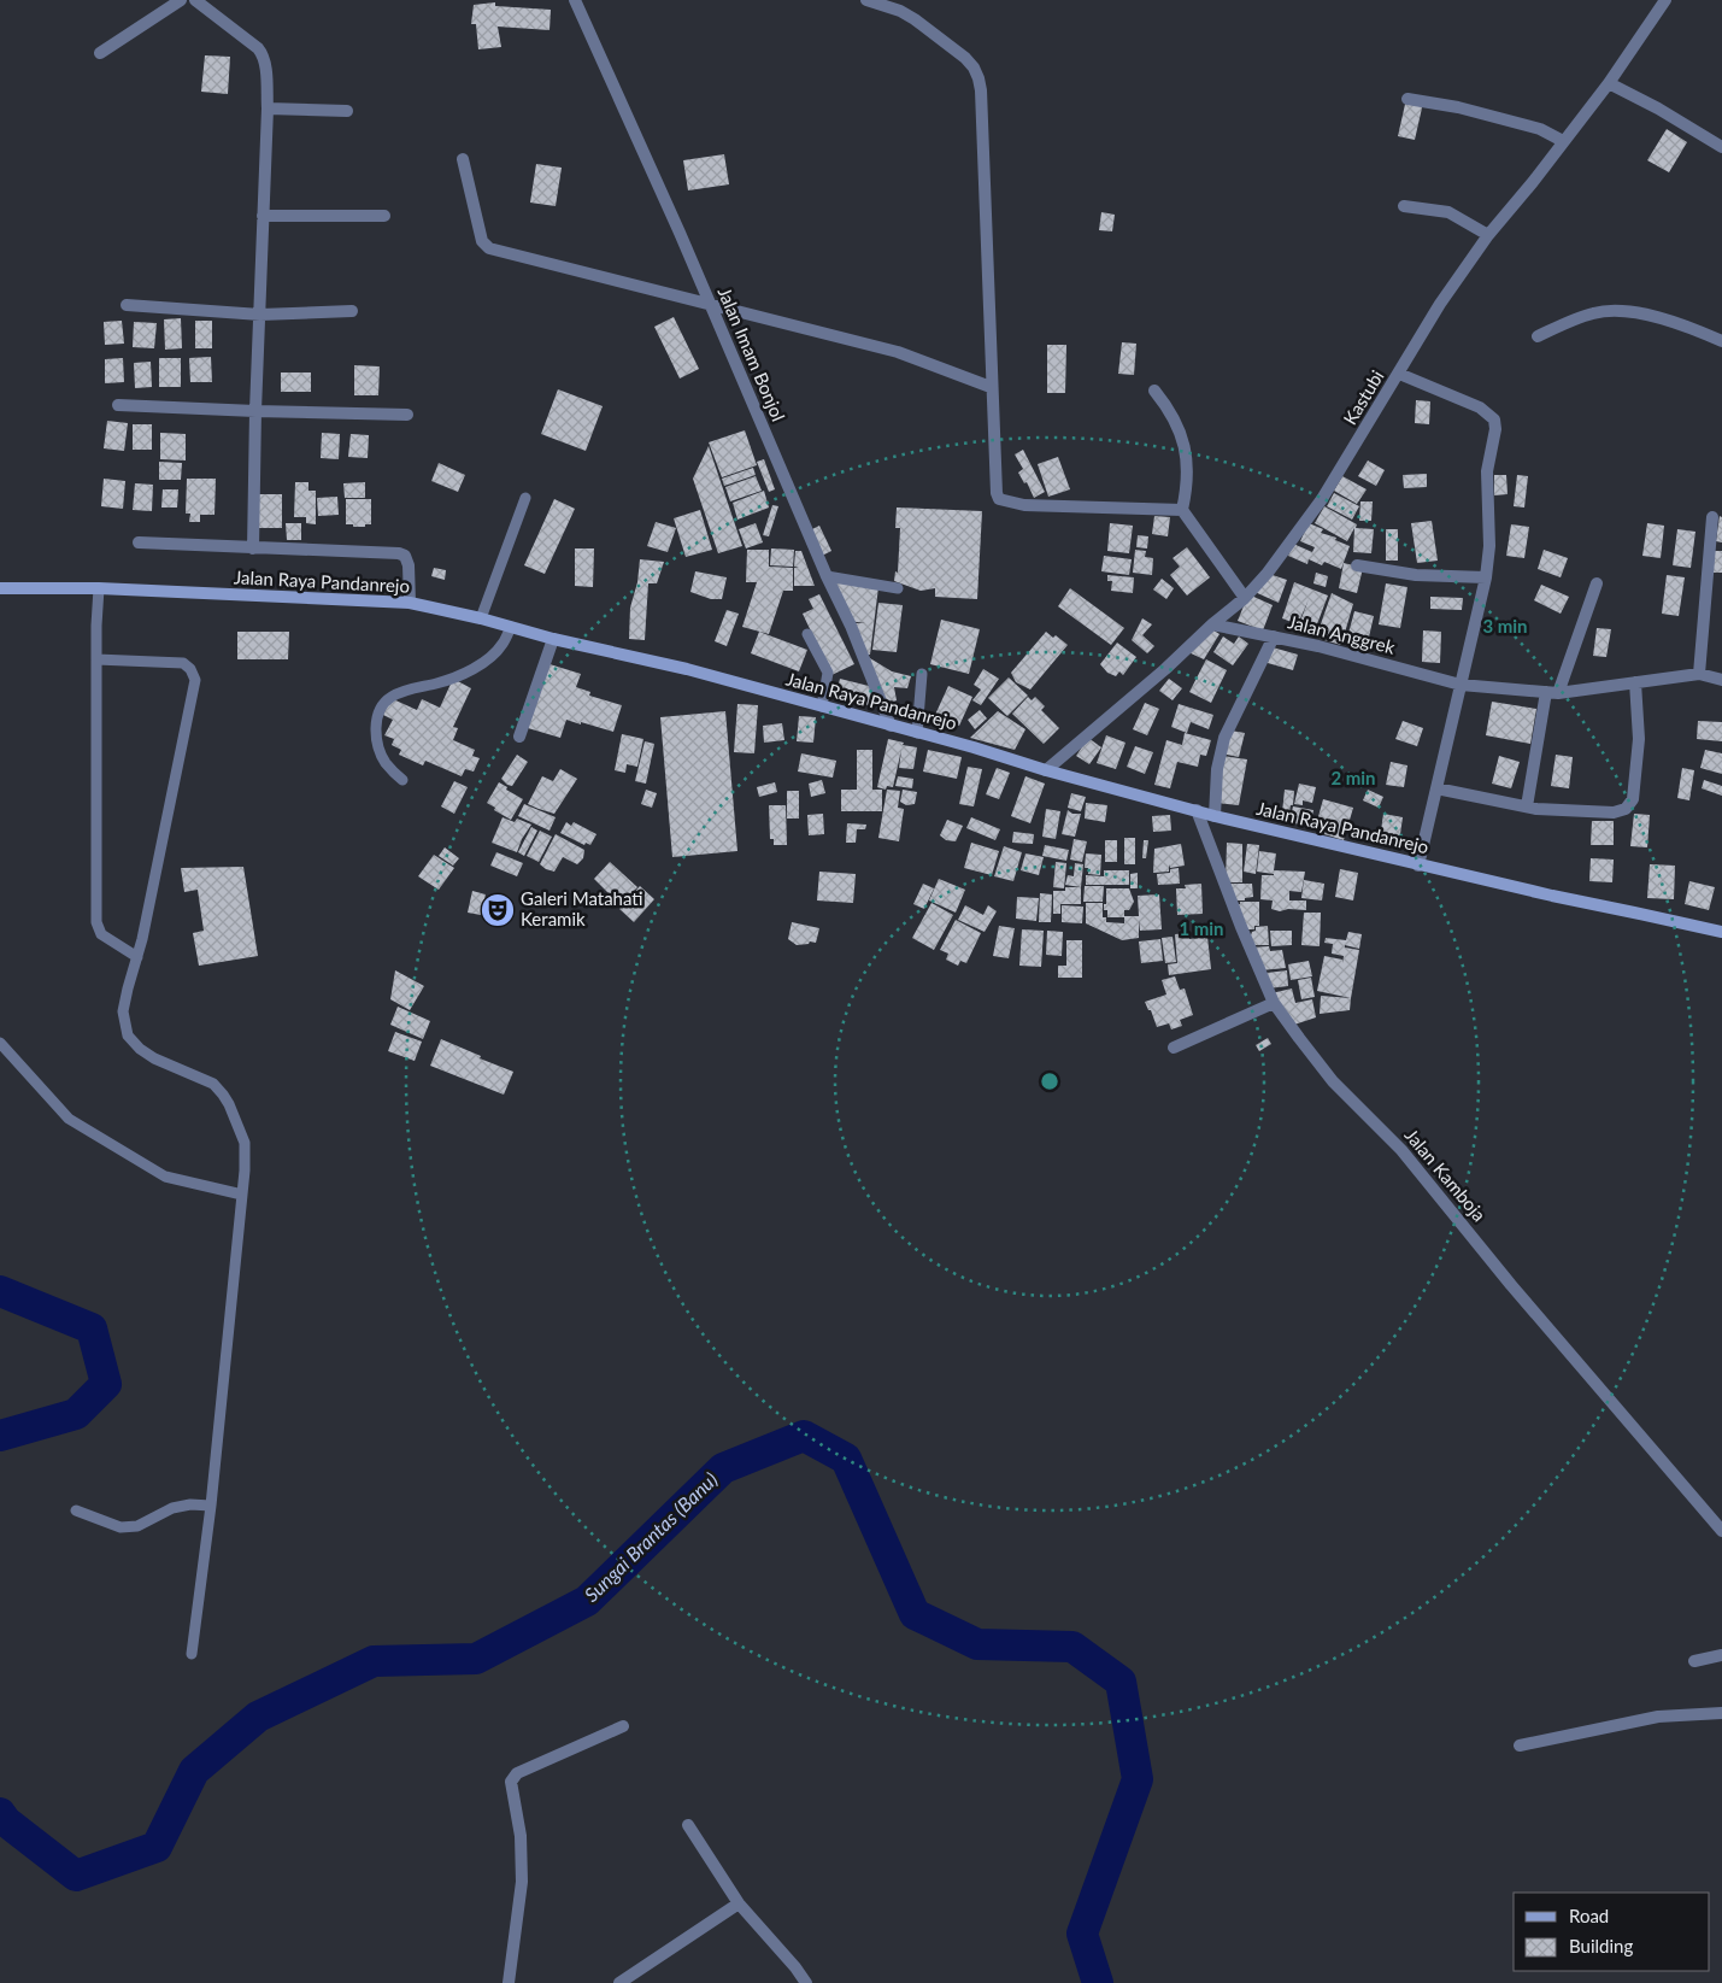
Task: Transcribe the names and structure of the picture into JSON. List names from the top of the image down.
{
  "streets": {
    "main road": ["Jalan Raya Pandanrejo"],
    "street": [
      "Jalan Imam Bonjol",
      "Kastubi",
      "Jalan Anggrek",
      "Jalan Kamboja"
    ]
  },
  "crossings": [
    ["Jalan Imam Bonjol", "Jalan Raya Pandanrejo"],
    ["Kastubi", "Jalan Raya Pandanrejo"],
    ["Kastubi", "Jalan Anggrek"],
    ["Jalan Raya Pandanrejo", "Jalan Kamboja"]
  ],
  "water": ["Sungai Brantas (Banu)"],
  "places": {
    "theatre": ["Galeri Matahati Keramik"]
  },
  "legend": ["Road", "Building"],
  "rings": ["3 min", "2 min", "1 min"]
}
